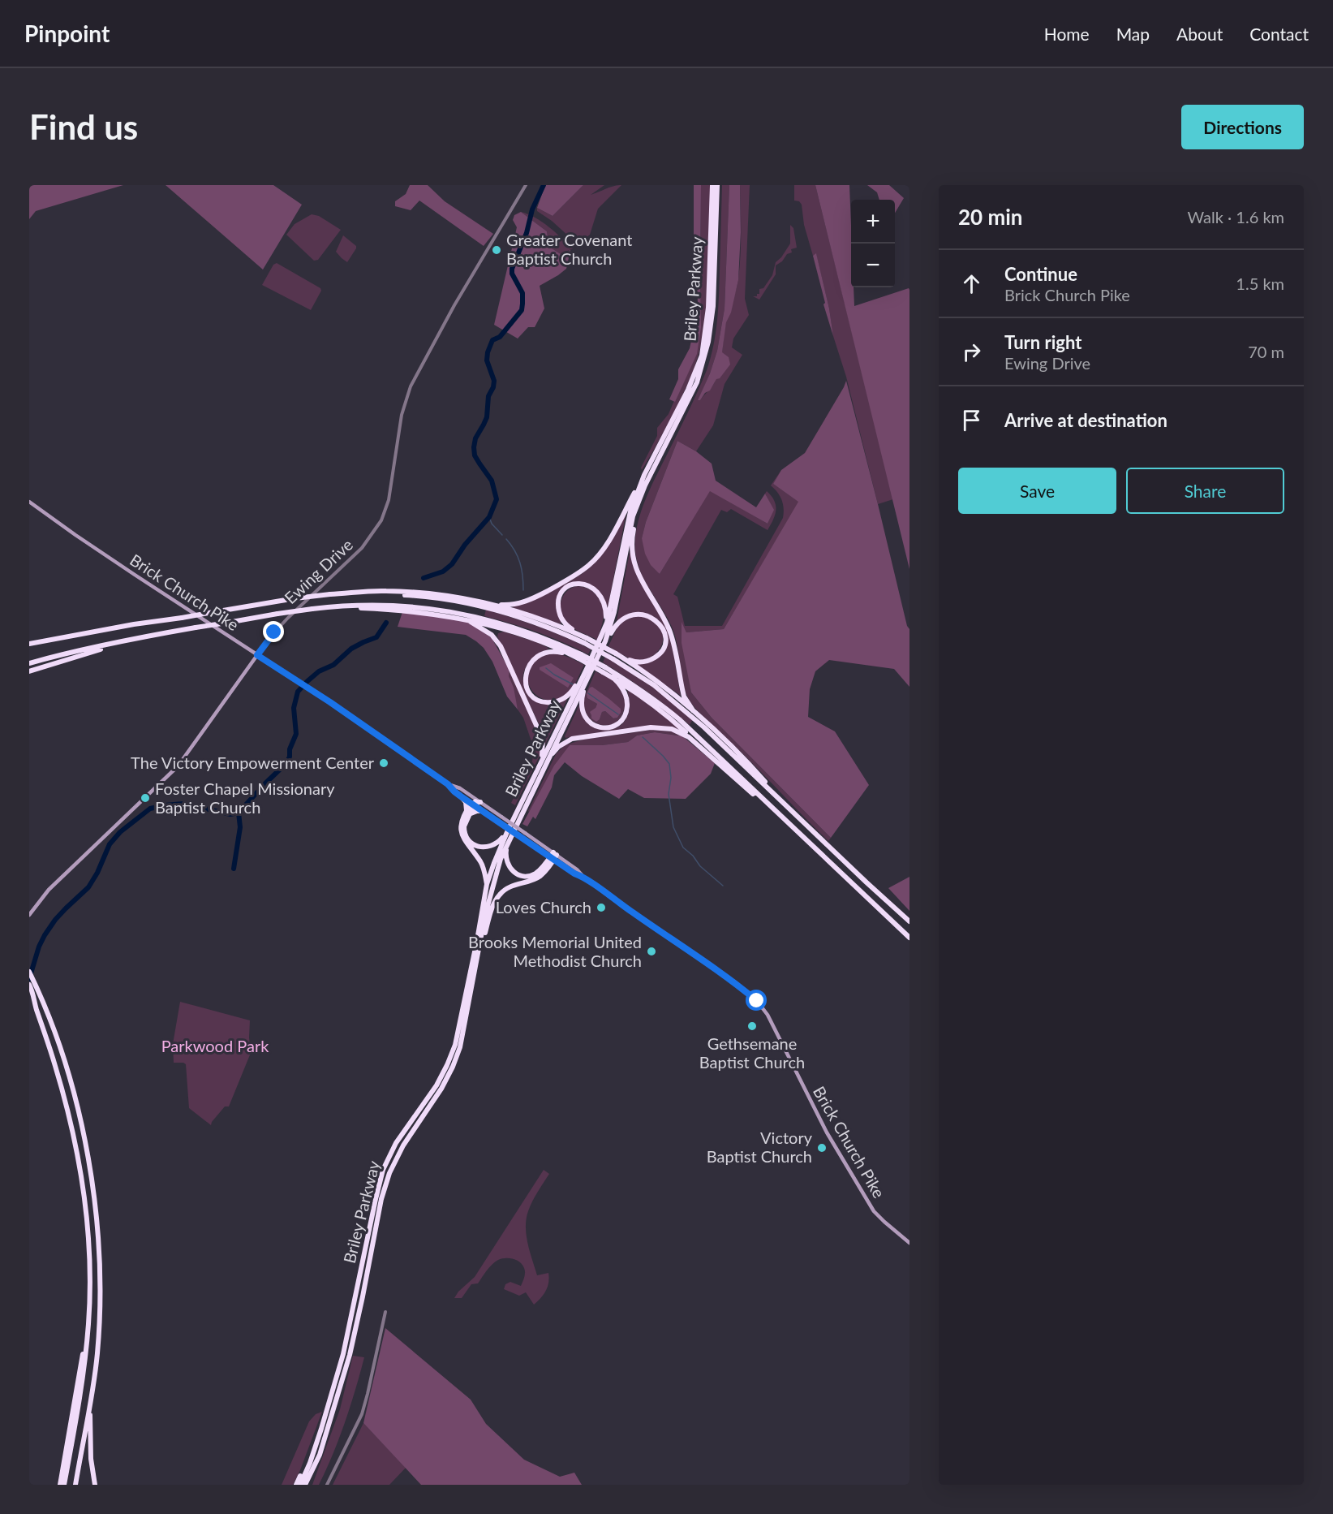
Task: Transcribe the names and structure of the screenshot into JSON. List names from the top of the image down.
{
  "streets": {
    "highway": ["Briley Parkway"],
    "main road": ["Ewing Drive", "Brick Church Pike"]
  },
  "crossings": [
    ["Ewing Drive", "Brick Church Pike"]
  ],
  "parks": ["Parkwood Park"],
  "places": [
    "Greater Covenant Baptist Church",
    "The Victory Empowerment Center",
    "Foster Chapel Missionary Baptist Church",
    "Loves Church",
    "Brooks Memorial United Methodist Church",
    "Gethsemane Baptist Church",
    "Victory Baptist Church"
  ],
  "page": {
    "header": "Pinpoint",
    "nav": [
      "Home",
      "Map",
      "About",
      "Contact"
    ],
    "buttons": [
      "Directions",
      ["Save", "Share"]
    ],
    "title": "Find us",
    "heading": ["20 min", "Walk · 1.6 km"],
    "map_buttons": ["+", "−"],
    "list": [
      ["Continue", "Brick Church Pike", "1.5 km"],
      ["Turn right", "Ewing Drive", "70 m"],
      "Arrive at destination"
    ]
  }
}
